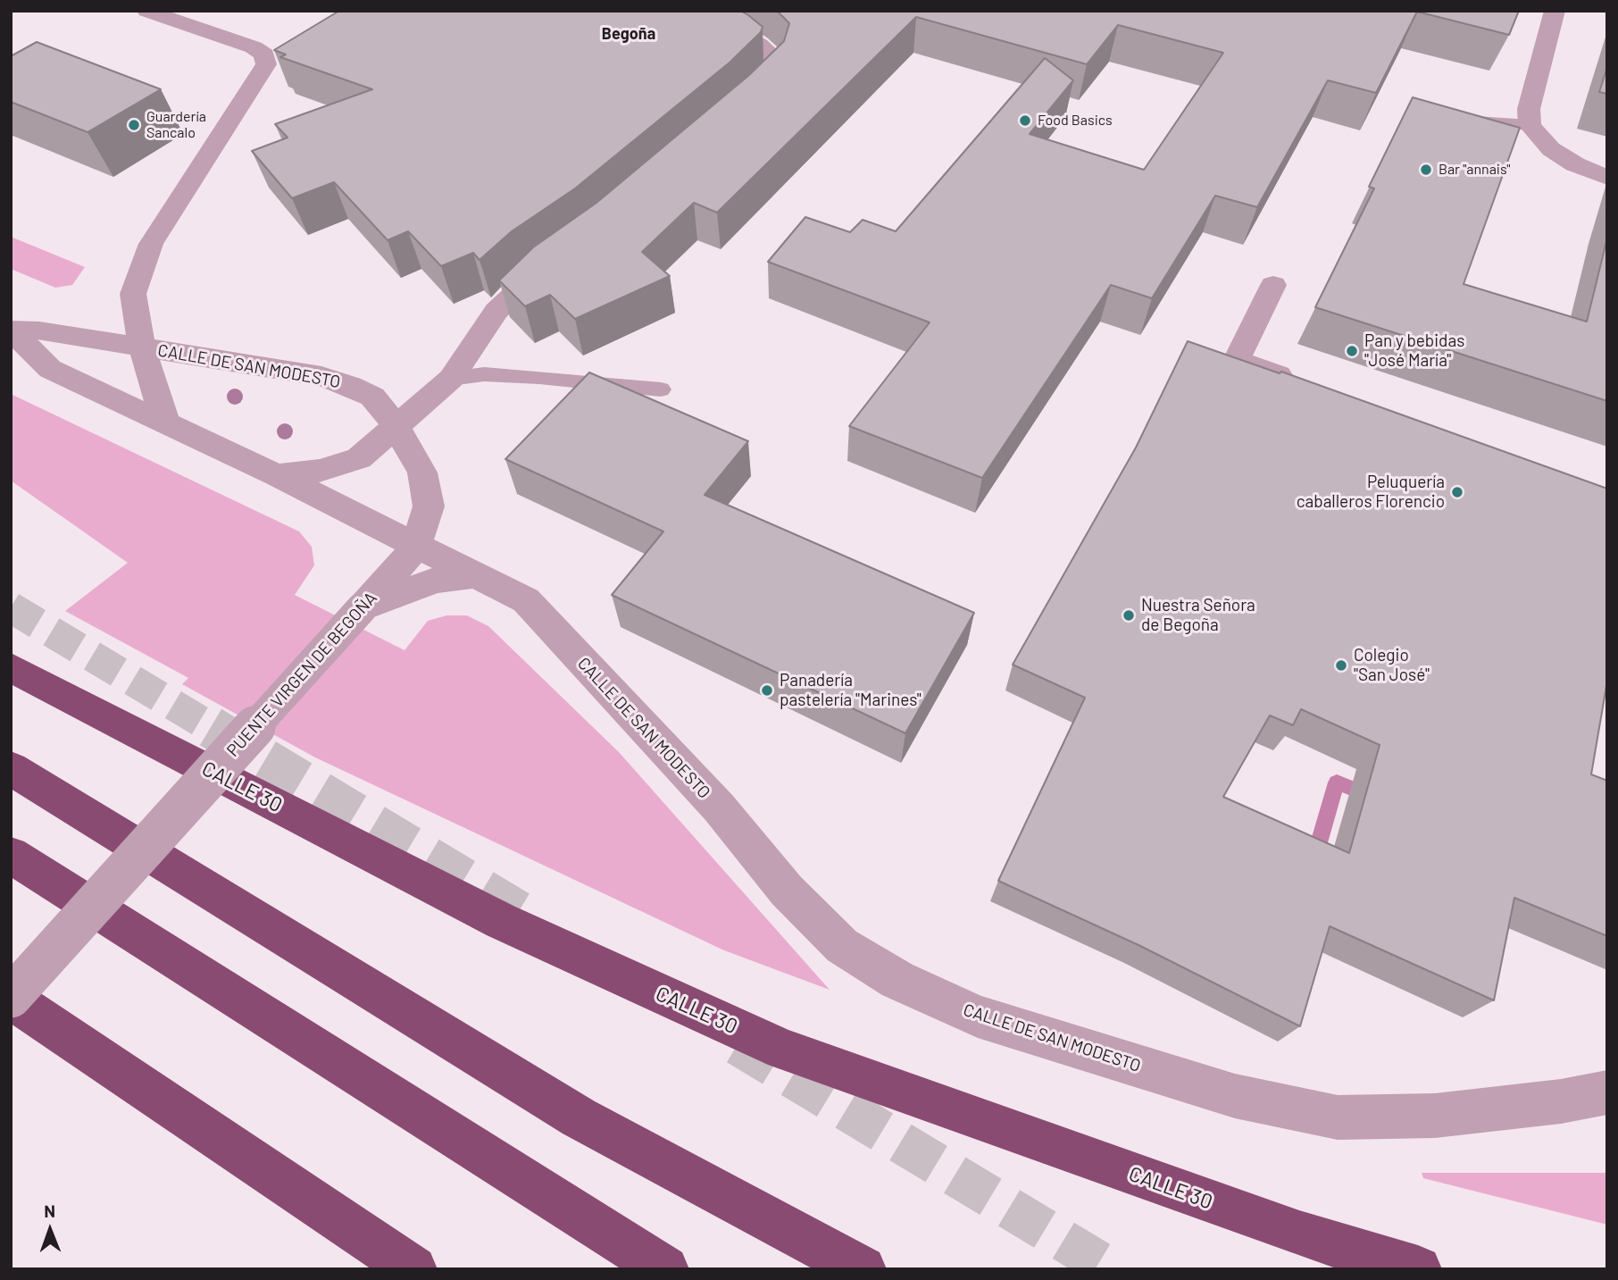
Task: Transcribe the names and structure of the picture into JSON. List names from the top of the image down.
{
  "streets": {
    "highway": ["CALLE 30"],
    "street": ["CALLE DE SAN MODESTO", "PUENTE VIRGEN DE BEGOÑA"]
  },
  "crossings": [
    ["CALLE DE SAN MODESTO", "PUENTE VIRGEN DE BEGOÑA"]
  ],
  "districts": ["Begoña"],
  "places": [
    "Food Basics",
    "Guardería Sancalo",
    "Bar \"annais\"",
    "Pan y bebidas \"José María\"",
    "Peluquería caballeros Florencio",
    "Nuestra Señora de Begoña",
    "Colegio \"San José\"",
    "Panadería pastelería \"Marines\""
  ],
  "north": "top"
}
